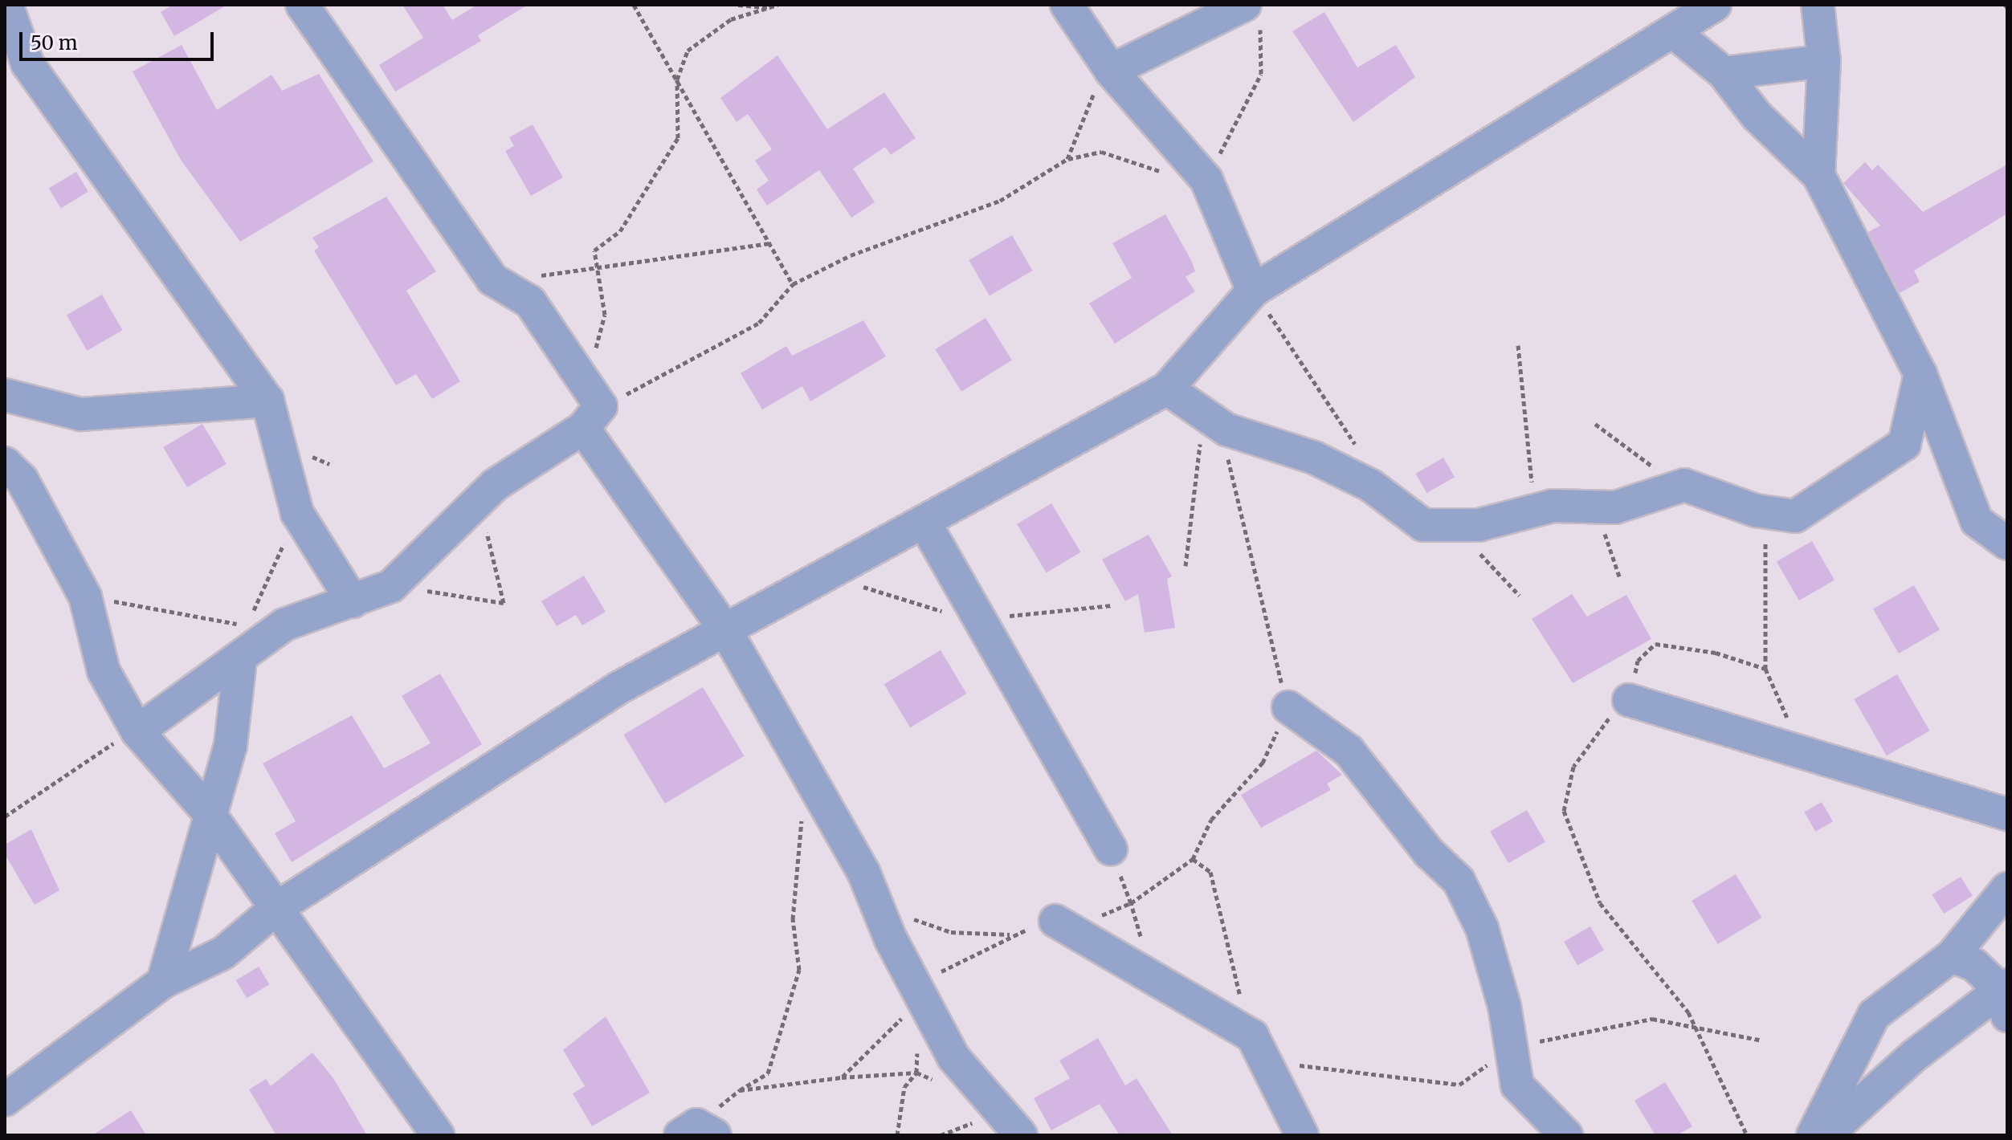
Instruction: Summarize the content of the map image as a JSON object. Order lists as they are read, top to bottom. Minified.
{"scale_bar":"50 m"}
